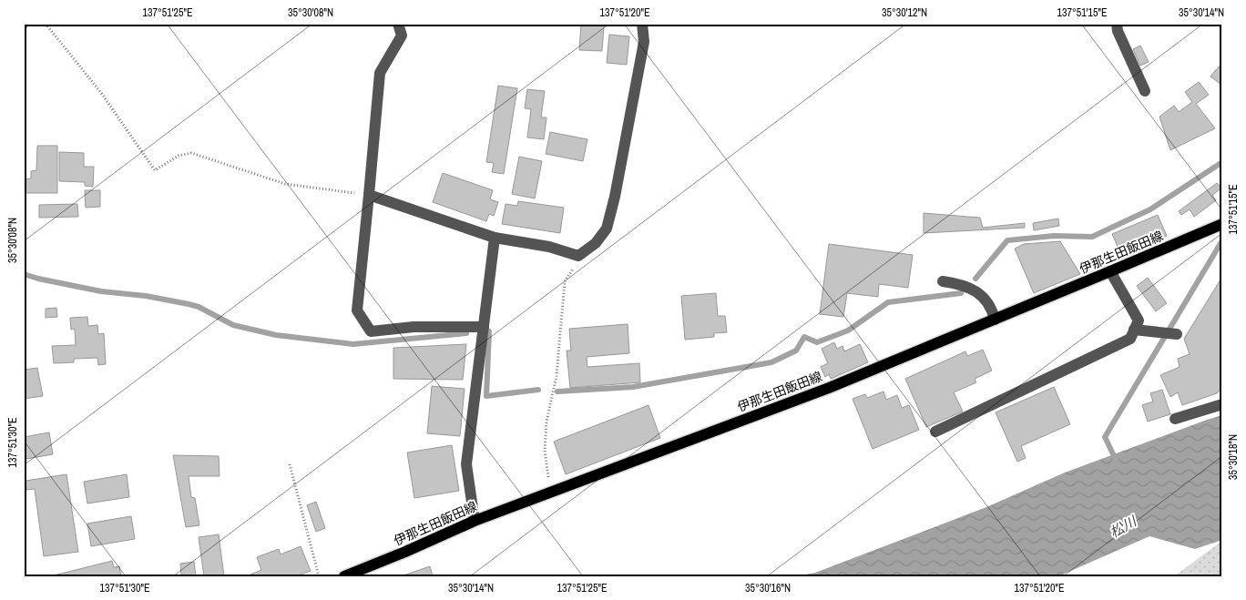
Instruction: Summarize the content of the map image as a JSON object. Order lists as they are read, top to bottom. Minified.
{"streets":{"main road":["伊那生田飯田線"]},"water":["松川"],"coordinates":["137°51'25\"E","35°30'08\"N","137°51'20\"E","35°30'12\"N","137°51'15\"E","35°30'14\"N","137°51'30\"E","35°30'18\"N","35°30'16\"N"]}
